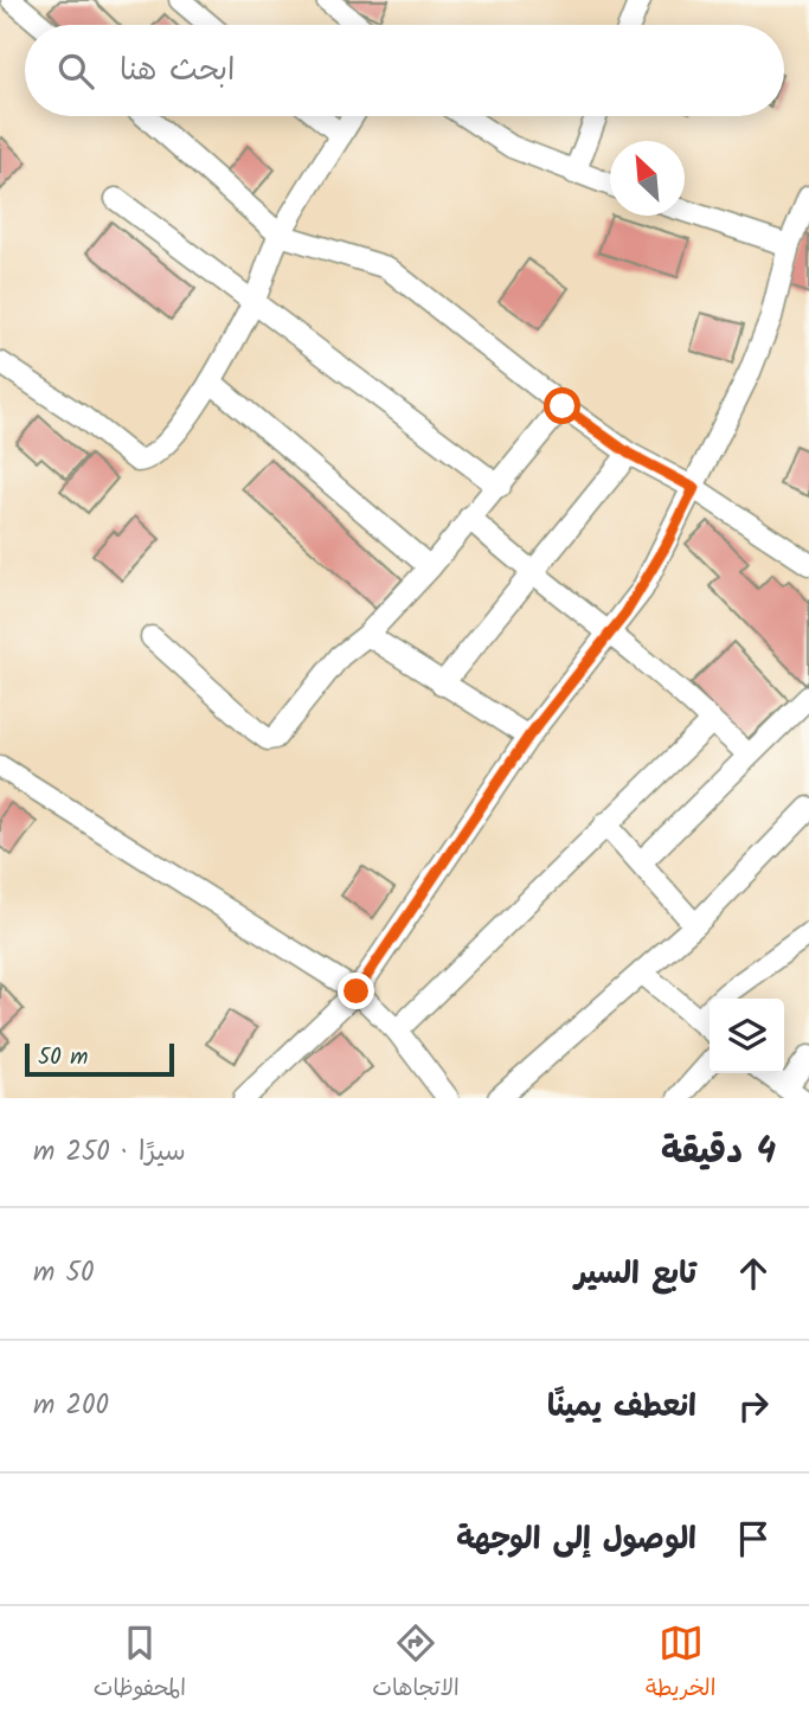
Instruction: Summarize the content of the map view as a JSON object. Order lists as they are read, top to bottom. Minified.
{"scale_bar":"50 m","north":"top left","page":{"search":"ابحث هنا","scale":"50 m","heading":["4 دقيقة","سيرًا · 250 m"],"list":[["تابع السير","50 m"],["انعطف يمينًا","200 m"],"الوصول إلى الوجهة"],"nav":["الخريطة","الاتجاهات","المحفوظات"]}}
